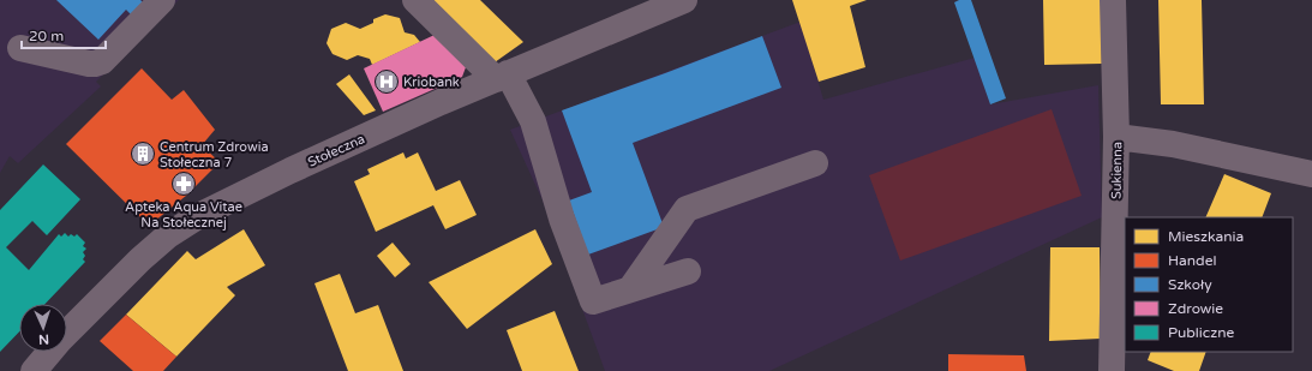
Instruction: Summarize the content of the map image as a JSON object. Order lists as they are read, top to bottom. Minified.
{"streets":{"street":["Stołeczna","Sukienna"]},"places":{"hospital":["Kriobank"],"building":["Centrum Zdrowia Stołeczna 7"],"pharmacy":["Apteka Aqua Vitae Na Stołecznej"]},"legend":["Mieszkania","Handel","Szkoły","Zdrowie","Publiczne"],"scale_bar":"20 m","north":"bottom"}
